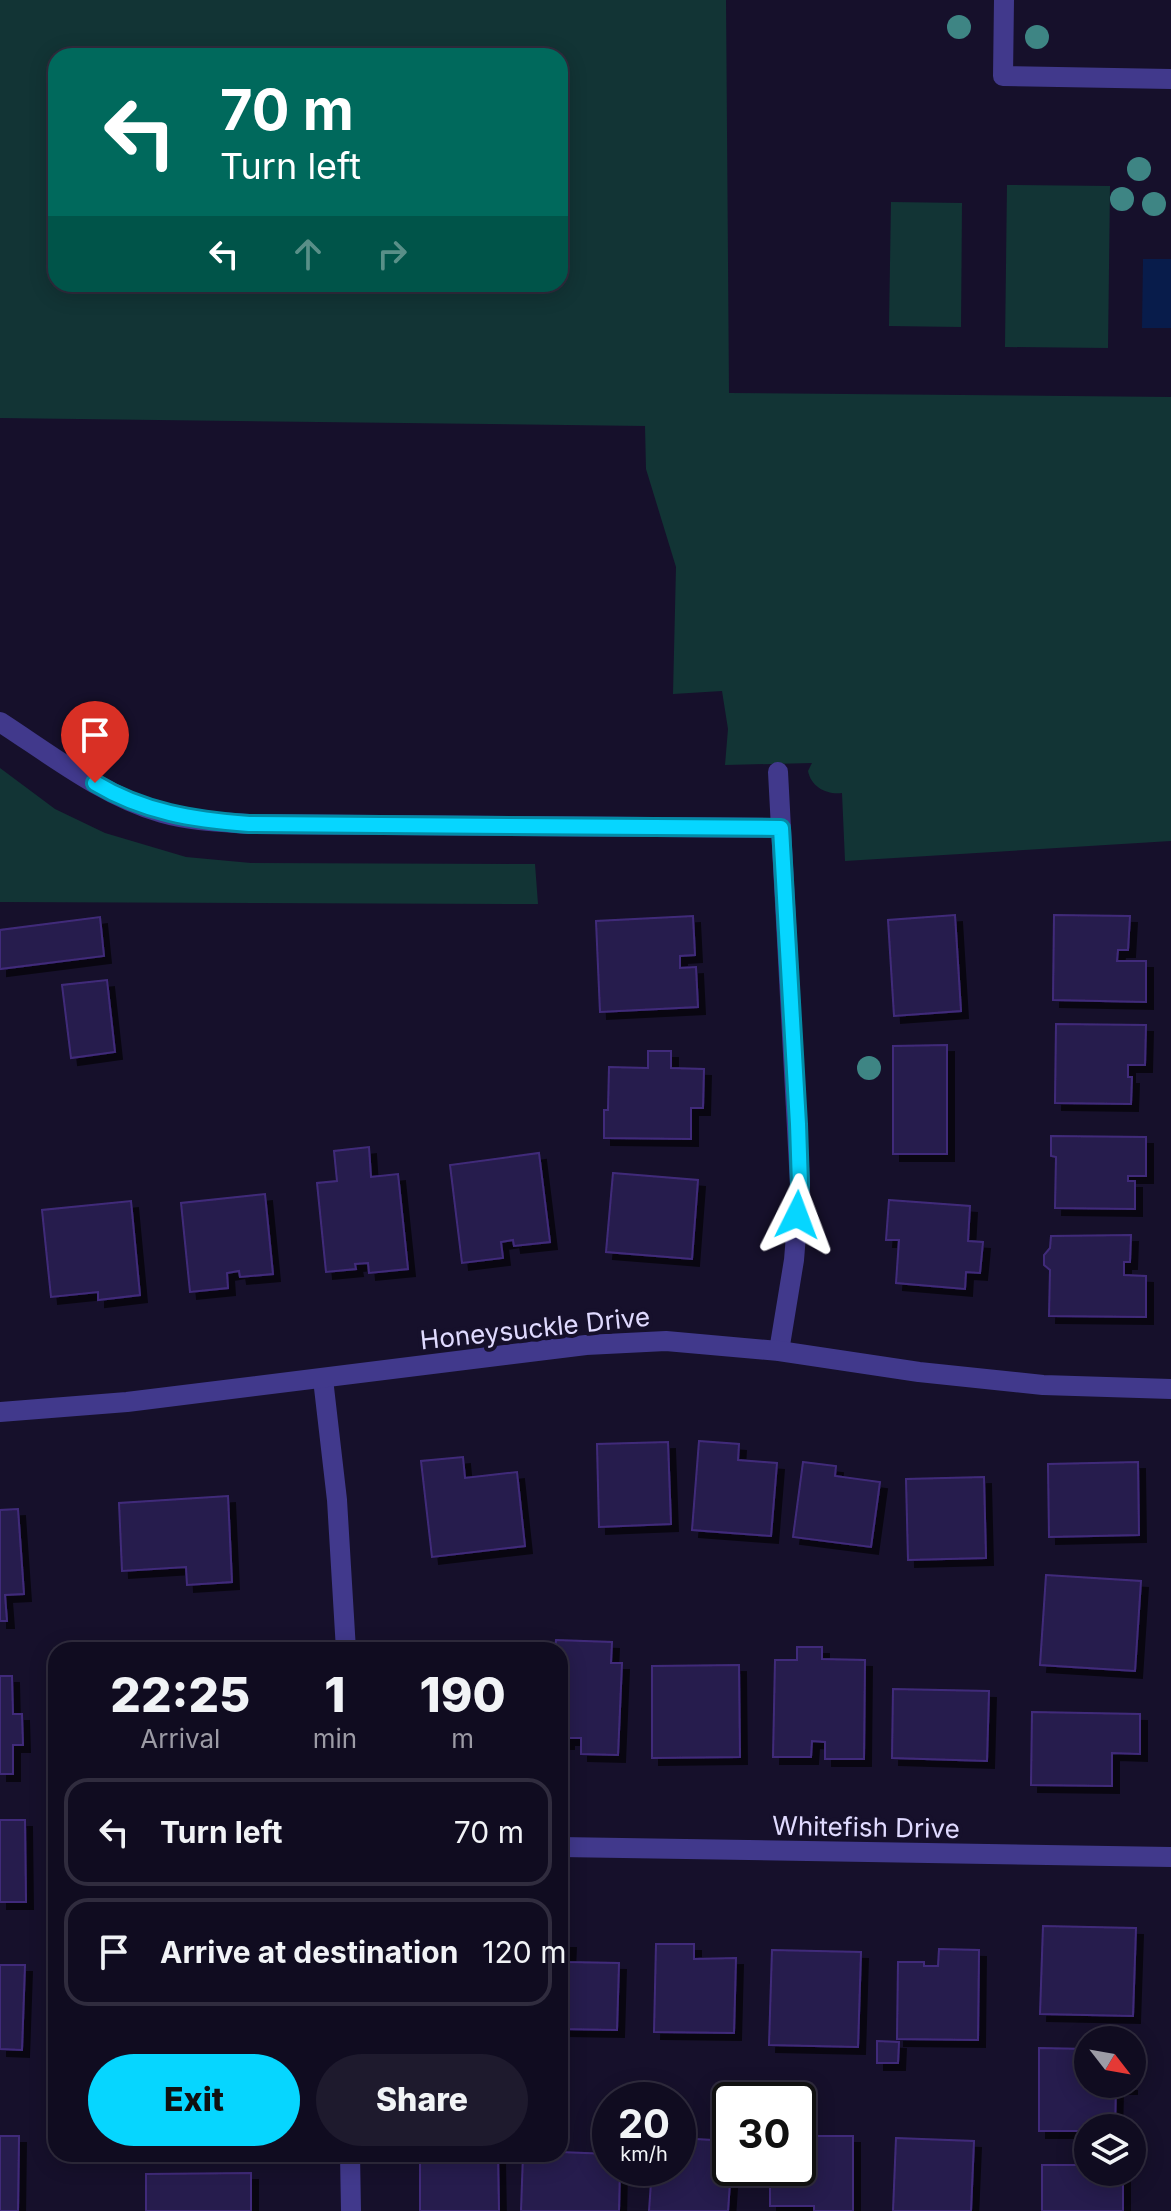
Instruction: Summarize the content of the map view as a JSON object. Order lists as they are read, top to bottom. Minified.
{"streets":{"street":["Honeysuckle Drive","Whitefish Drive"]},"north":"bottom right","page":{"turn":["70 m","Turn left"],"eta":["22:25","Arrival","1","min","190","m"],"list":[{"name":"Turn left","value":"70 m"},{"name":"Arrive at destination","value":"120 m"}],"buttons":["Exit","Share"],"speed":"20 km/h","limit":"30"}}
